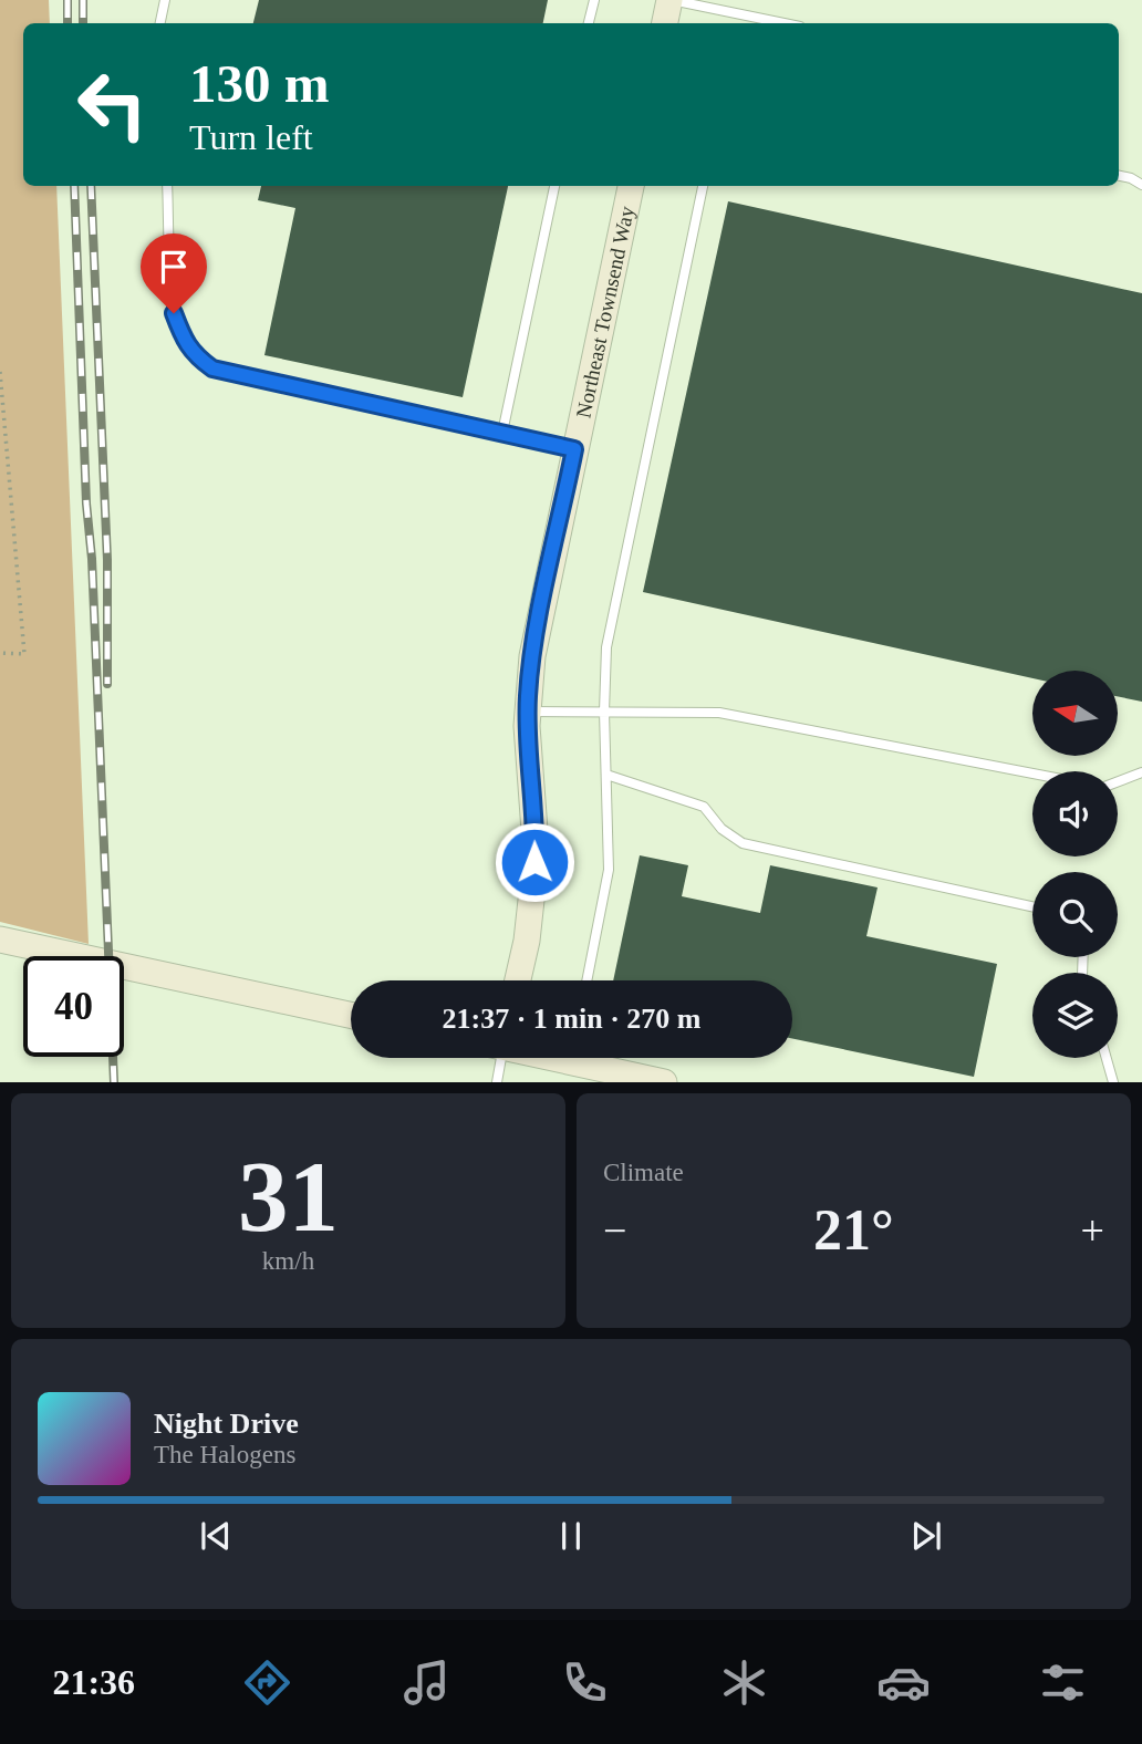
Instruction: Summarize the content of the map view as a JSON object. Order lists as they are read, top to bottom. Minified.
{"streets":{"street":["Northeast Townsend Way"]},"north":"left","page":{"turn":["130 m","Turn left"],"limit":"40","trip":"21:37 · 1 min · 270 m","tile":[["31","km/h"],"Climate"],"heat":["−","21°","+"],"song":["Night Drive","The Halogens"],"tabs":"21:36"}}
